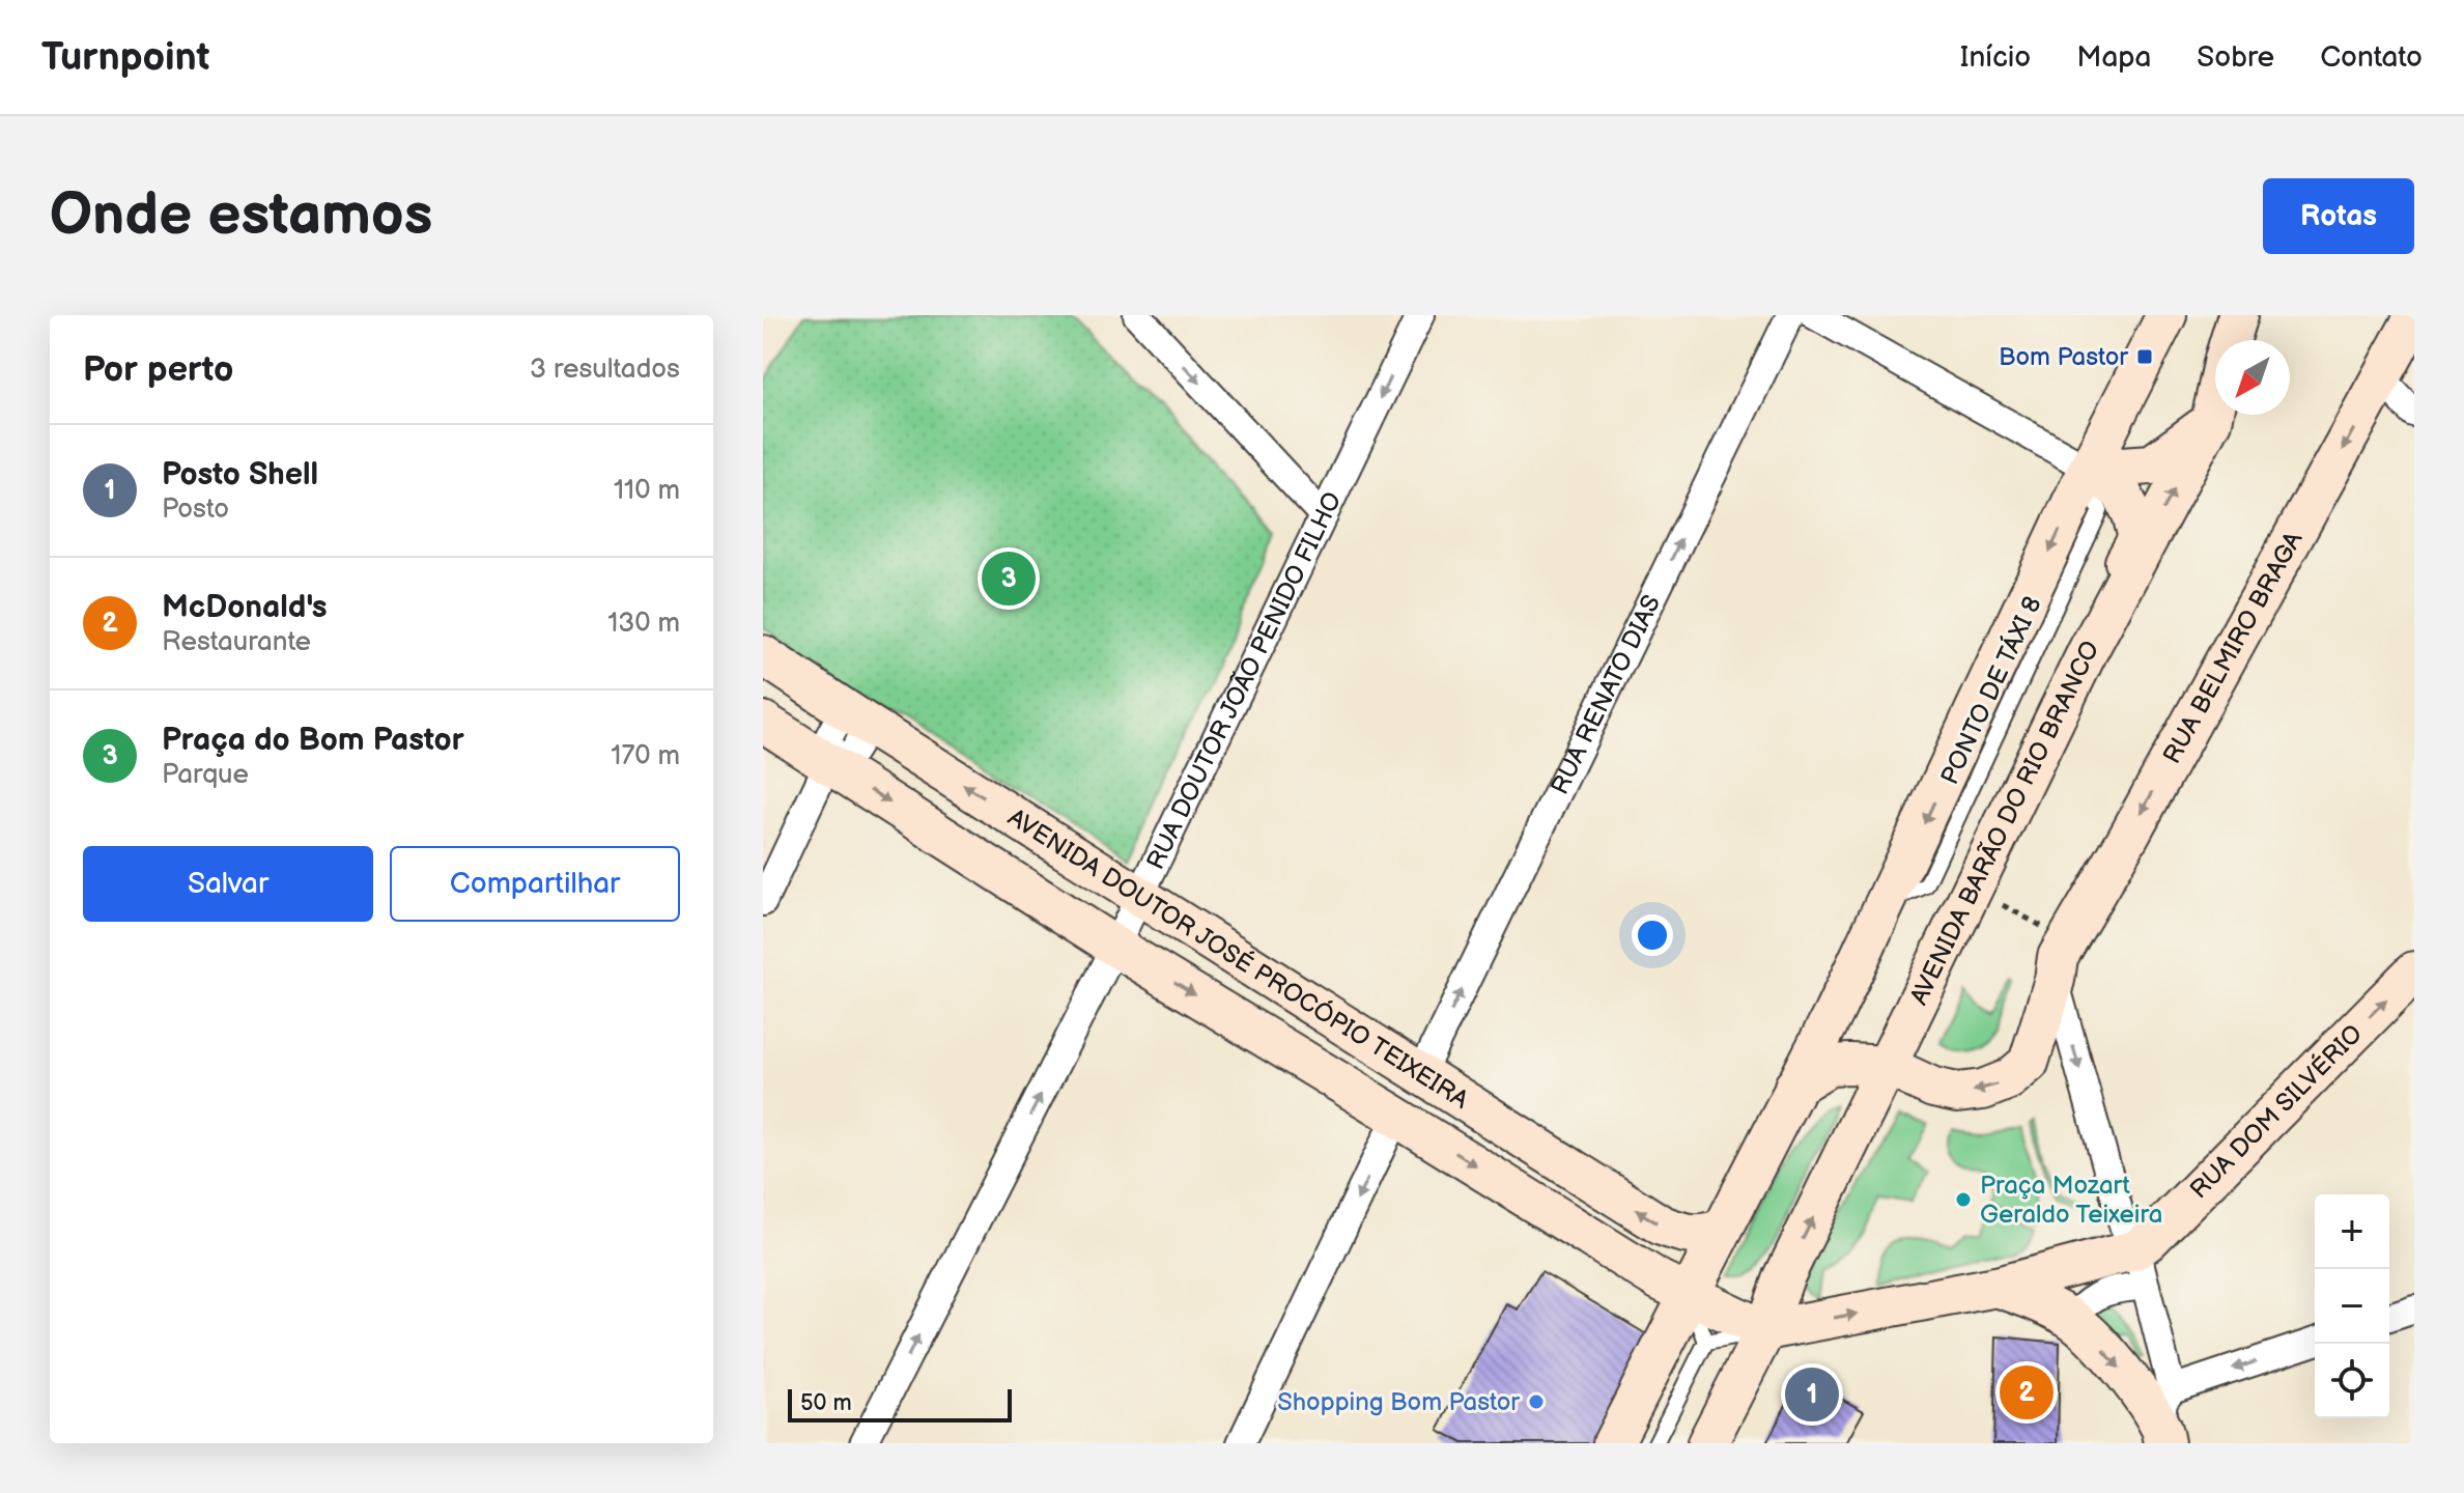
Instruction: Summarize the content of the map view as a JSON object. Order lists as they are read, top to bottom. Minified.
{"streets":{"main road":["RUA BELMIRO BRAGA","AVENIDA BARÃO DO RIO BRANCO","AVENIDA DOUTOR JOSÉ PROCÓPIO TEIXEIRA","RUA DOM SILVÉRIO"],"street":["RUA DOUTOR JOÃO PENIDO FILHO","RUA RENATO DIAS"]},"crossings":[["RUA BELMIRO BRAGA","AVENIDA BARÃO DO RIO BRANCO"],["RUA DOUTOR JOÃO PENIDO FILHO","AVENIDA DOUTOR JOSÉ PROCÓPIO TEIXEIRA"],["RUA RENATO DIAS","AVENIDA DOUTOR JOSÉ PROCÓPIO TEIXEIRA"]],"one_way":["RUA RENATO DIAS","RUA DOM SILVÉRIO"],"places":{"transit":["Bom Pastor"],"other":["Praça Mozart Geraldo Teixeira","Shopping Bom Pastor"]},"scale_bar":"50 m","north":"bottom left","page":{"header":"Turnpoint","nav":["Início","Mapa","Sobre","Contato"],"buttons":["Rotas",["Salvar","Compartilhar"]],"title":"Onde estamos","heading":["Por perto","3 resultados"],"list":[{"mark":"1","name":"Posto Shell","note":"Posto","value":"110 m"},{"mark":"2","name":"McDonald's","note":"Restaurante","value":"130 m"},{"mark":"3","name":"Praça do Bom Pastor","note":"Parque","value":"170 m"}],"pins":["3","2","1"],"map_buttons":["+","−"],"scale":"50 m"}}
